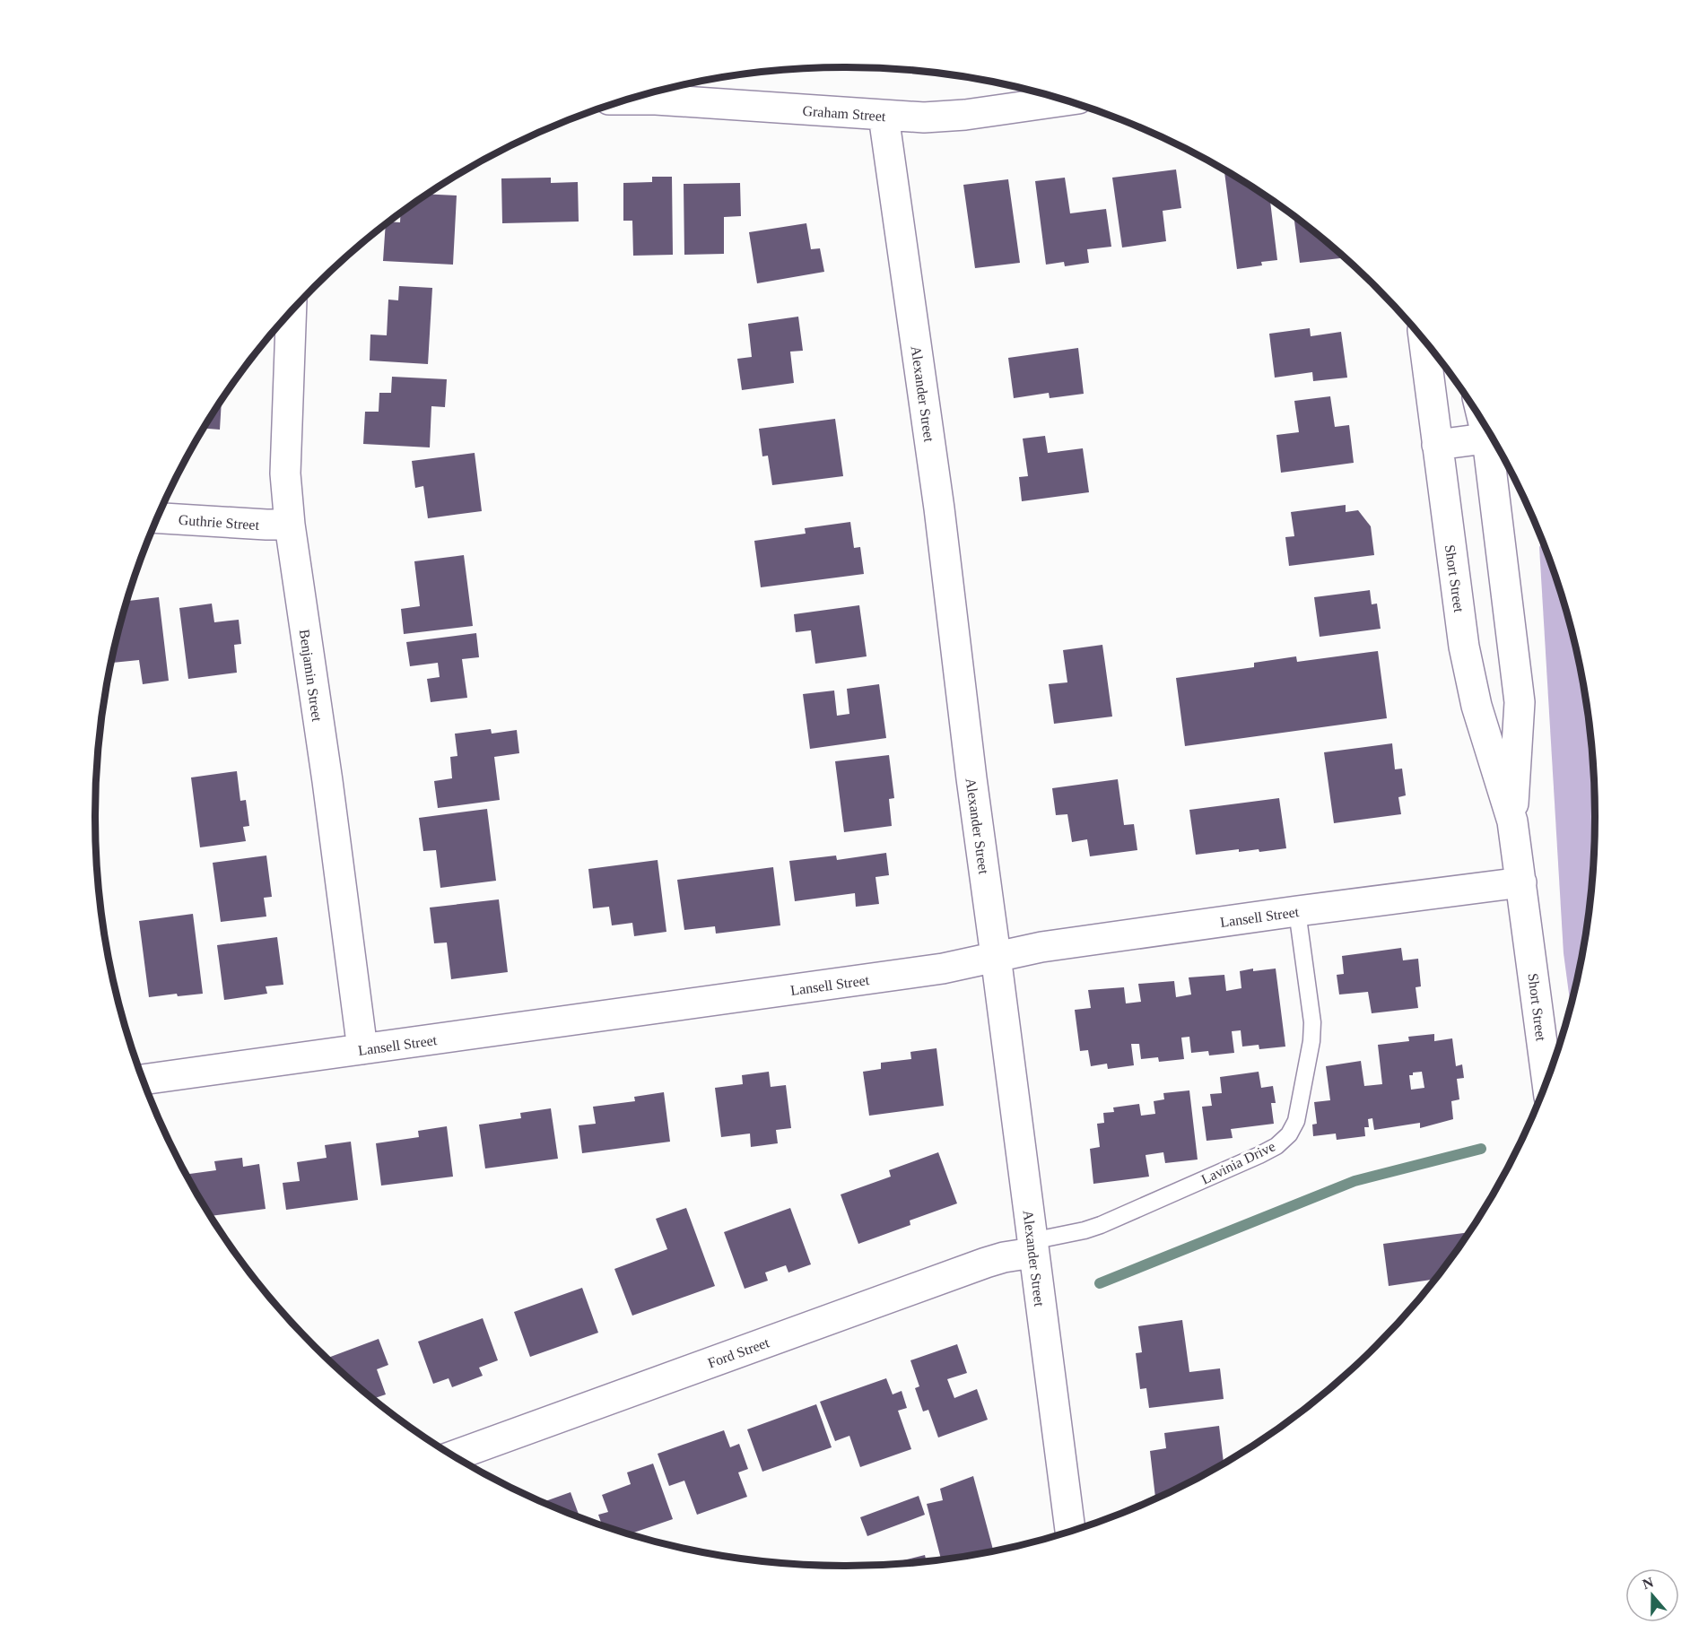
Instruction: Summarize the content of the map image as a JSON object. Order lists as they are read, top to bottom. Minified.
{"streets":{"street":["Graham Street","Alexander Street","Guthrie Street","Short Street","Benjamin Street","Lansell Street","Ford Street"],"lane":["Lavinia Drive"]},"crossings":[["Graham Street","Alexander Street"],["Alexander Street","Lansell Street"],["Alexander Street","Lavinia Drive"],["Alexander Street","Ford Street"],["Guthrie Street","Benjamin Street"],["Short Street","Lansell Street"],["Benjamin Street","Lansell Street"],["Lansell Street","Lavinia Drive"],["Lavinia Drive","Ford Street"]],"north":"top"}
